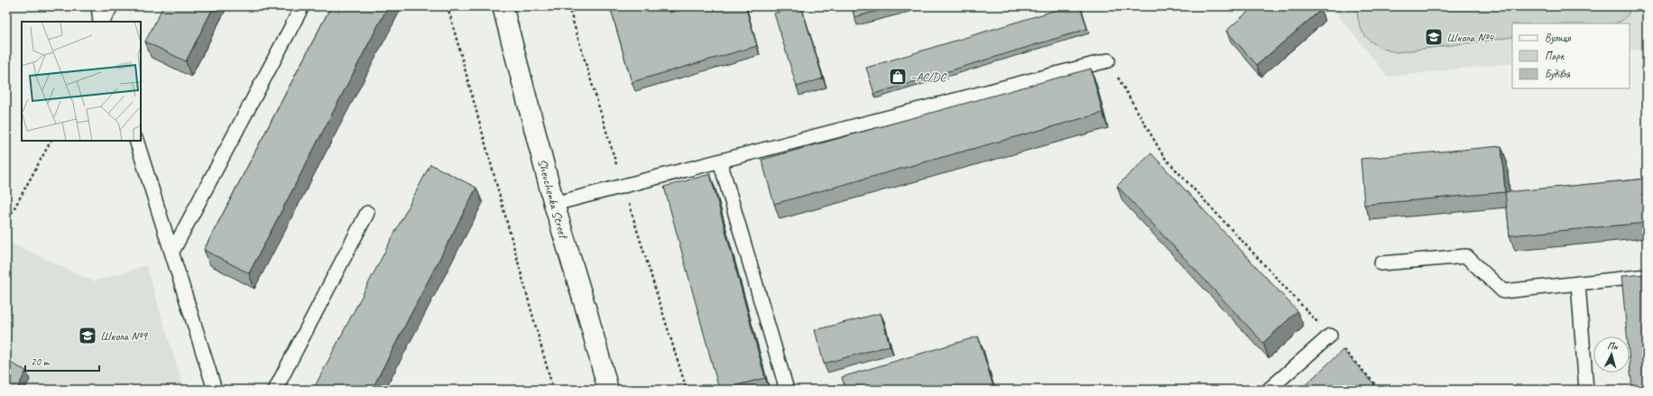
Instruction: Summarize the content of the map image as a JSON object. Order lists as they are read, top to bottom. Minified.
{"streets":{"street":["Shevchenka Street"]},"places":{"school or university":["Школа №4","Школа №9"],"shop":["~AC/DC-"]},"legend":["Вулиця","Парк","Будівля"],"scale_bar":"20 m","north":"top"}
